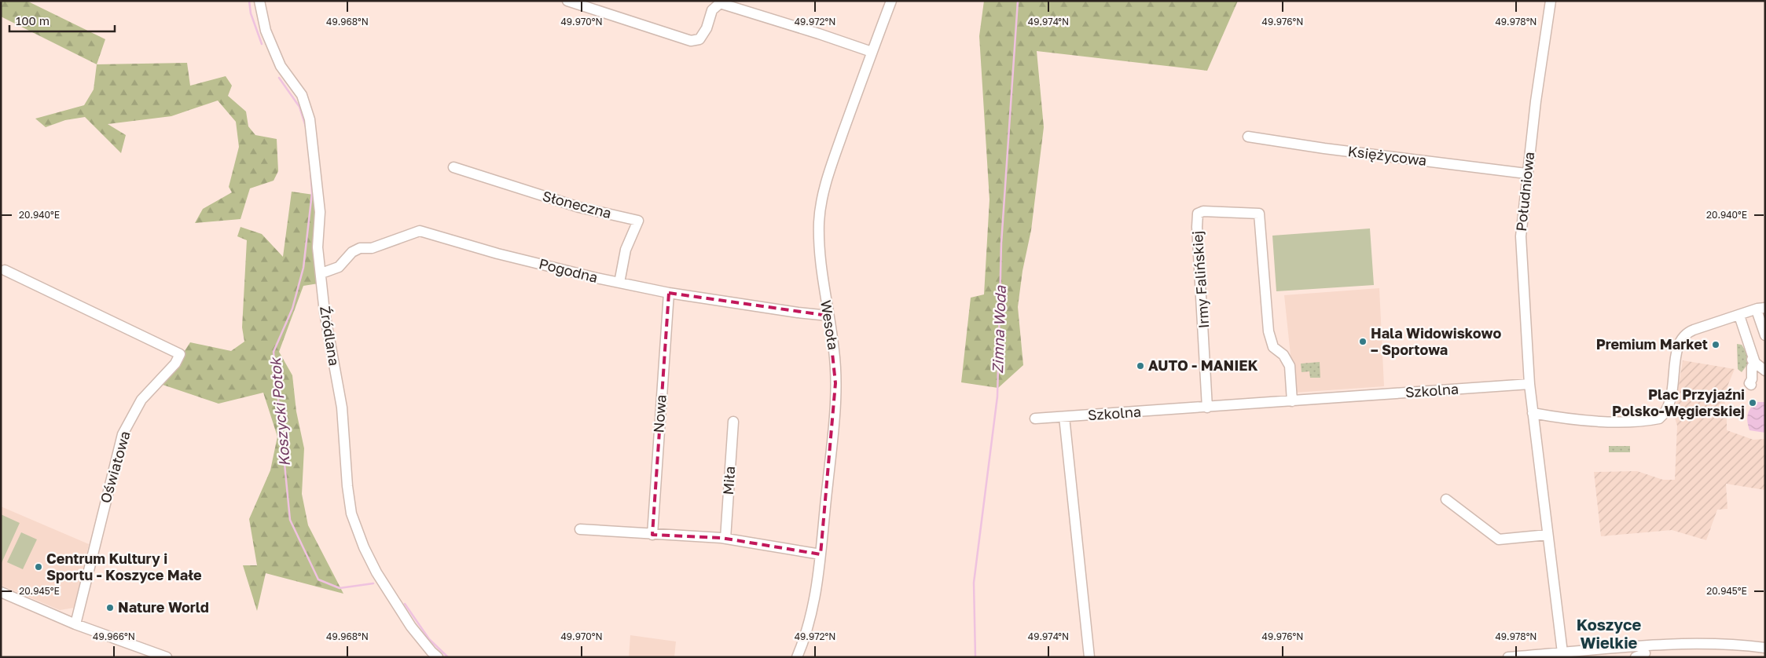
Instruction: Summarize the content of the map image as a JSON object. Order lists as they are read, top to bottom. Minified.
{"streets":{"street":["Księżycowa","Południowa","Słoneczna","Pogodna","Irmy Falińskiej","Wesoła","Źródlana","Szkolna","Nowa","Oświatowa","Miła"]},"crossings":[["Księżycowa","Południowa"],["Południowa","Szkolna"],["Słoneczna","Pogodna"],["Pogodna","Wesoła"],["Pogodna","Źródlana"],["Pogodna","Nowa"],["Irmy Falińskiej","Szkolna"]],"districts":["Koszyce Wielkie"],"water":["Zimna Woda","Koszycki Potok"],"places":["Hala Widowiskowo – Sportowa","Premium Market","AUTO - MANIEK","Plac Przyjaźni Polsko-Węgierskiej","Centrum Kultury i Sportu - Koszyce Małe","Nature World"],"scale_bar":"100 m","coordinates":["49.968°N","49.970°N","49.972°N","49.974°N","49.976°N","49.978°N","20.940°E","20.945°E","49.966°N"]}
